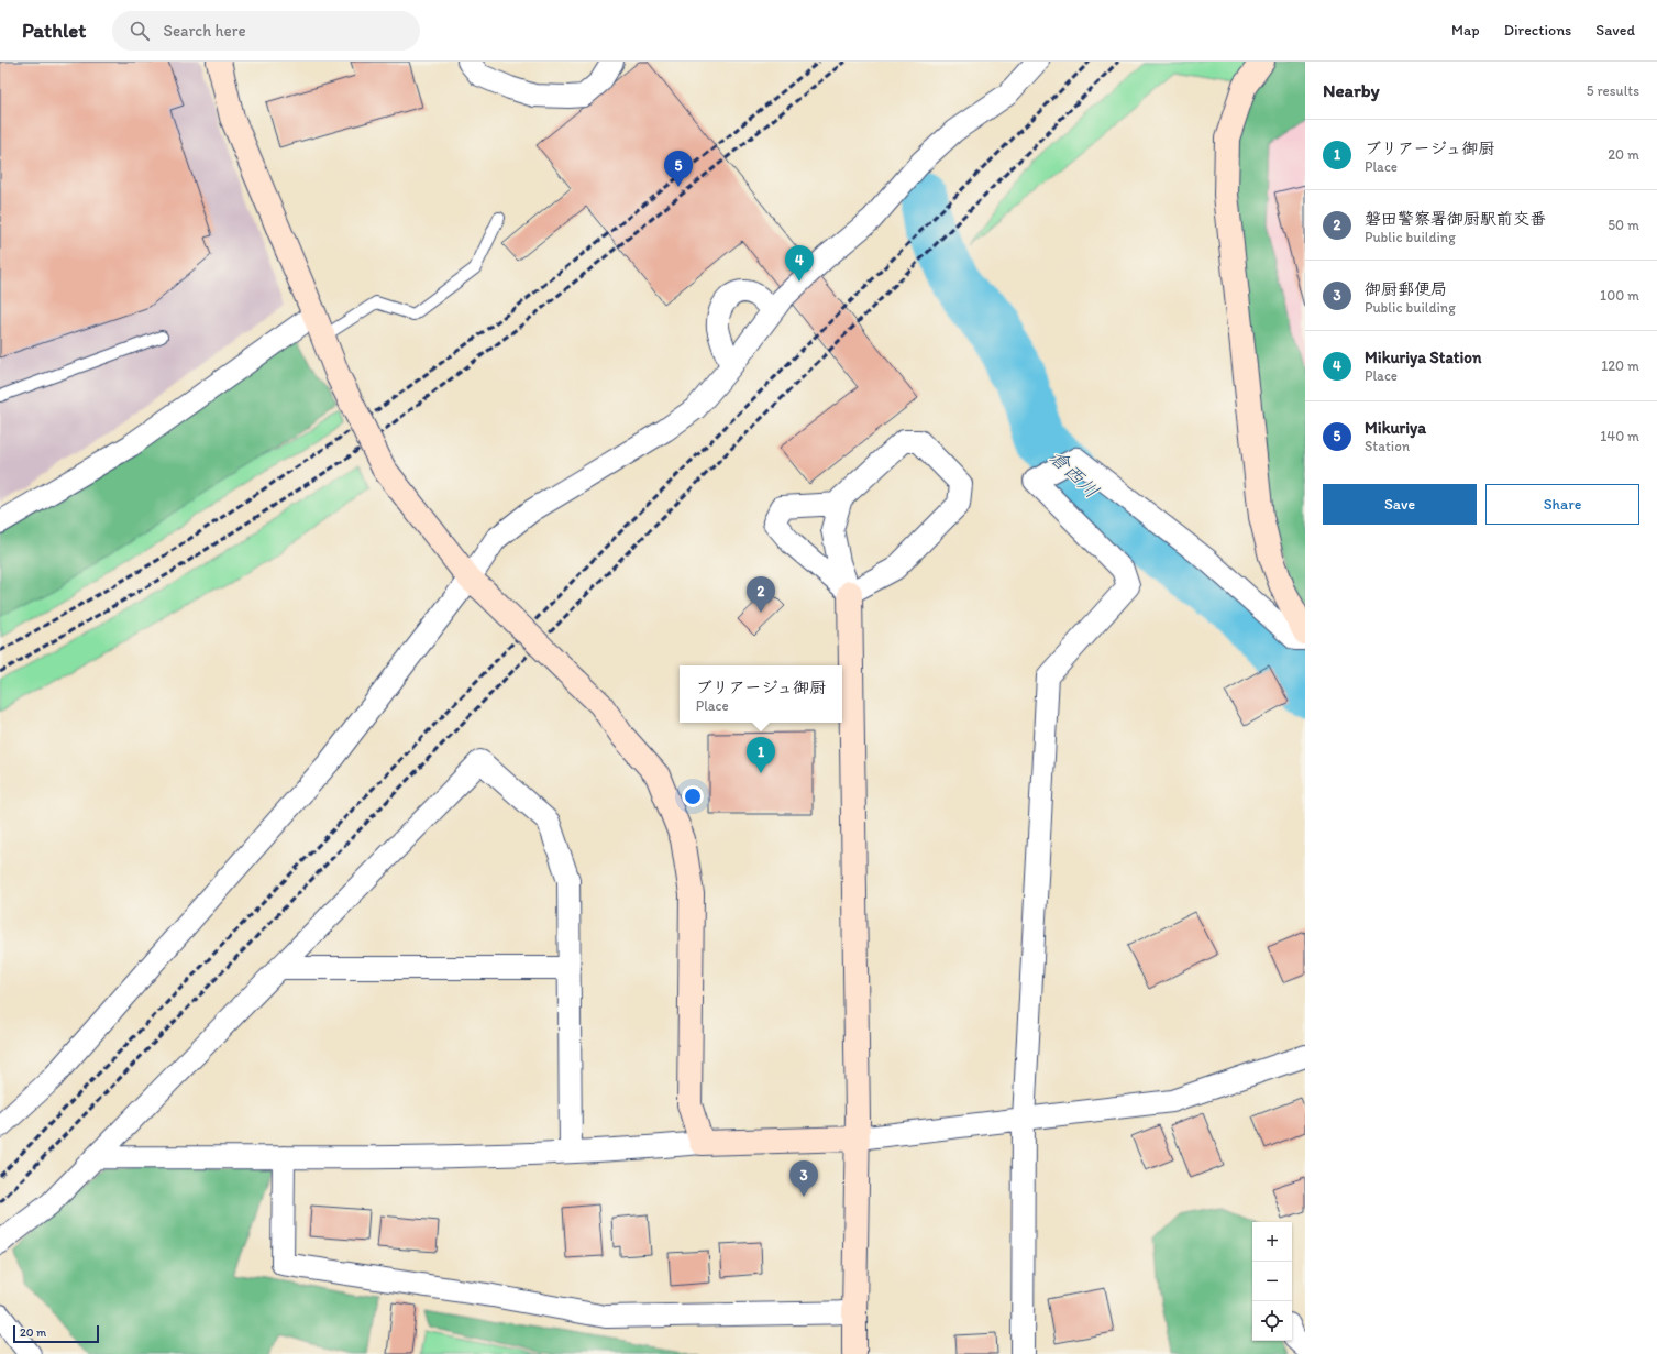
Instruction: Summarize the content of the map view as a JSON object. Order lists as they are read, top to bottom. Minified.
{"water":["倉西川"],"scale_bar":"20 m","page":{"header":"Pathlet","search":"Search here","nav":["Map","Directions","Saved"],"heading":["Nearby","5 results"],"list":[{"mark":"1","name":"ブリアージュ御厨","note":"Place","value":"20 m"},{"mark":"2","name":"磐田警察署御厨駅前交番","note":"Public building","value":"50 m"},{"mark":"3","name":"御厨郵便局","note":"Public building","value":"100 m"},{"mark":"4","name":"Mikuriya Station","note":"Place","value":"120 m"},{"mark":"5","name":"Mikuriya","note":"Station","value":"140 m"}],"pins":["5","4","2","1","3"],"buttons":["Save","Share"],"popup":["ブリアージュ御厨","Place"],"map_buttons":["+","−"],"scale":"20 m"}}
